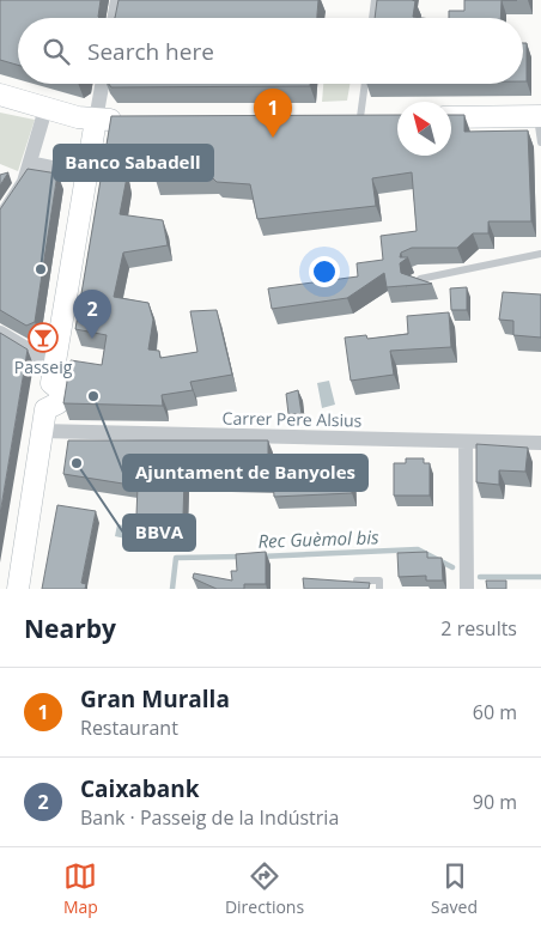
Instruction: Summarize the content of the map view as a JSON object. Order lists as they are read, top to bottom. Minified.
{"streets":{"street":["Carrer Pere Alsius"]},"water":["Rec Guèmol bis"],"places":{"other":["Banco Sabadell","Ajuntament de Banyoles","BBVA"],"bar":["Passeig"]},"north":"top left","page":{"search":"Search here","pins":["1","2"],"heading":["Nearby","2 results"],"list":[{"mark":"1","name":"Gran Muralla","note":"Restaurant","value":"60 m"},{"mark":"2","name":"Caixabank","note":"Bank · Passeig de la Indústria","value":"90 m"}],"nav":["Map","Directions","Saved"]}}
